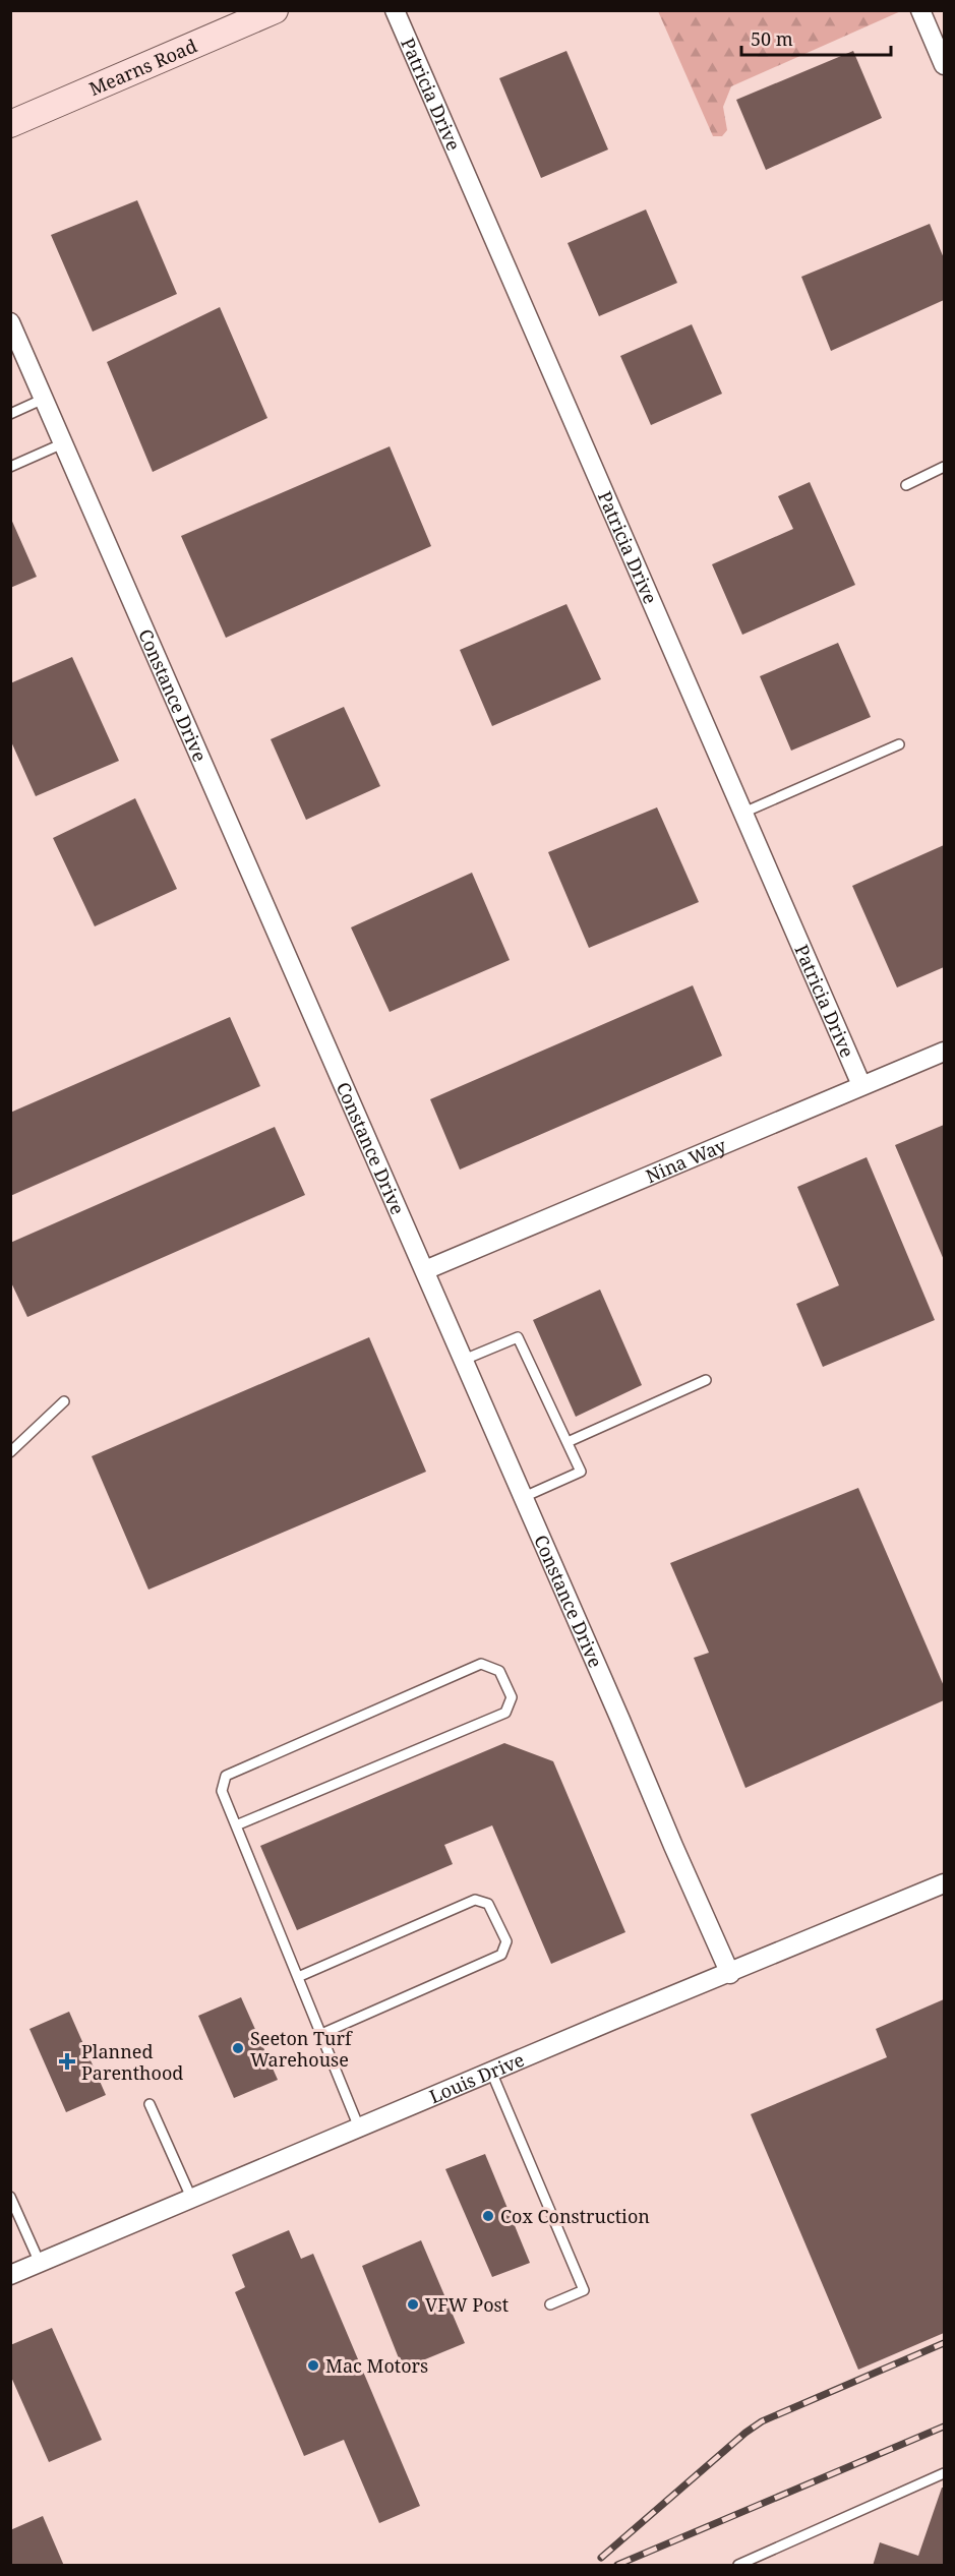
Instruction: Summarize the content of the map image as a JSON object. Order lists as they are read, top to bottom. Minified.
{"streets":{"street":["Mearns Road","Patricia Drive","Constance Drive","Nina Way","Louis Drive"]},"crossings":[["Patricia Drive","Nina Way"],["Constance Drive","Nina Way"],["Constance Drive","Louis Drive"]],"places":{"other":["Seeton Turf Warehouse","Cox Construction","VFW Post","Mac Motors"],"health":["Planned Parenthood"]},"scale_bar":"50 m"}
